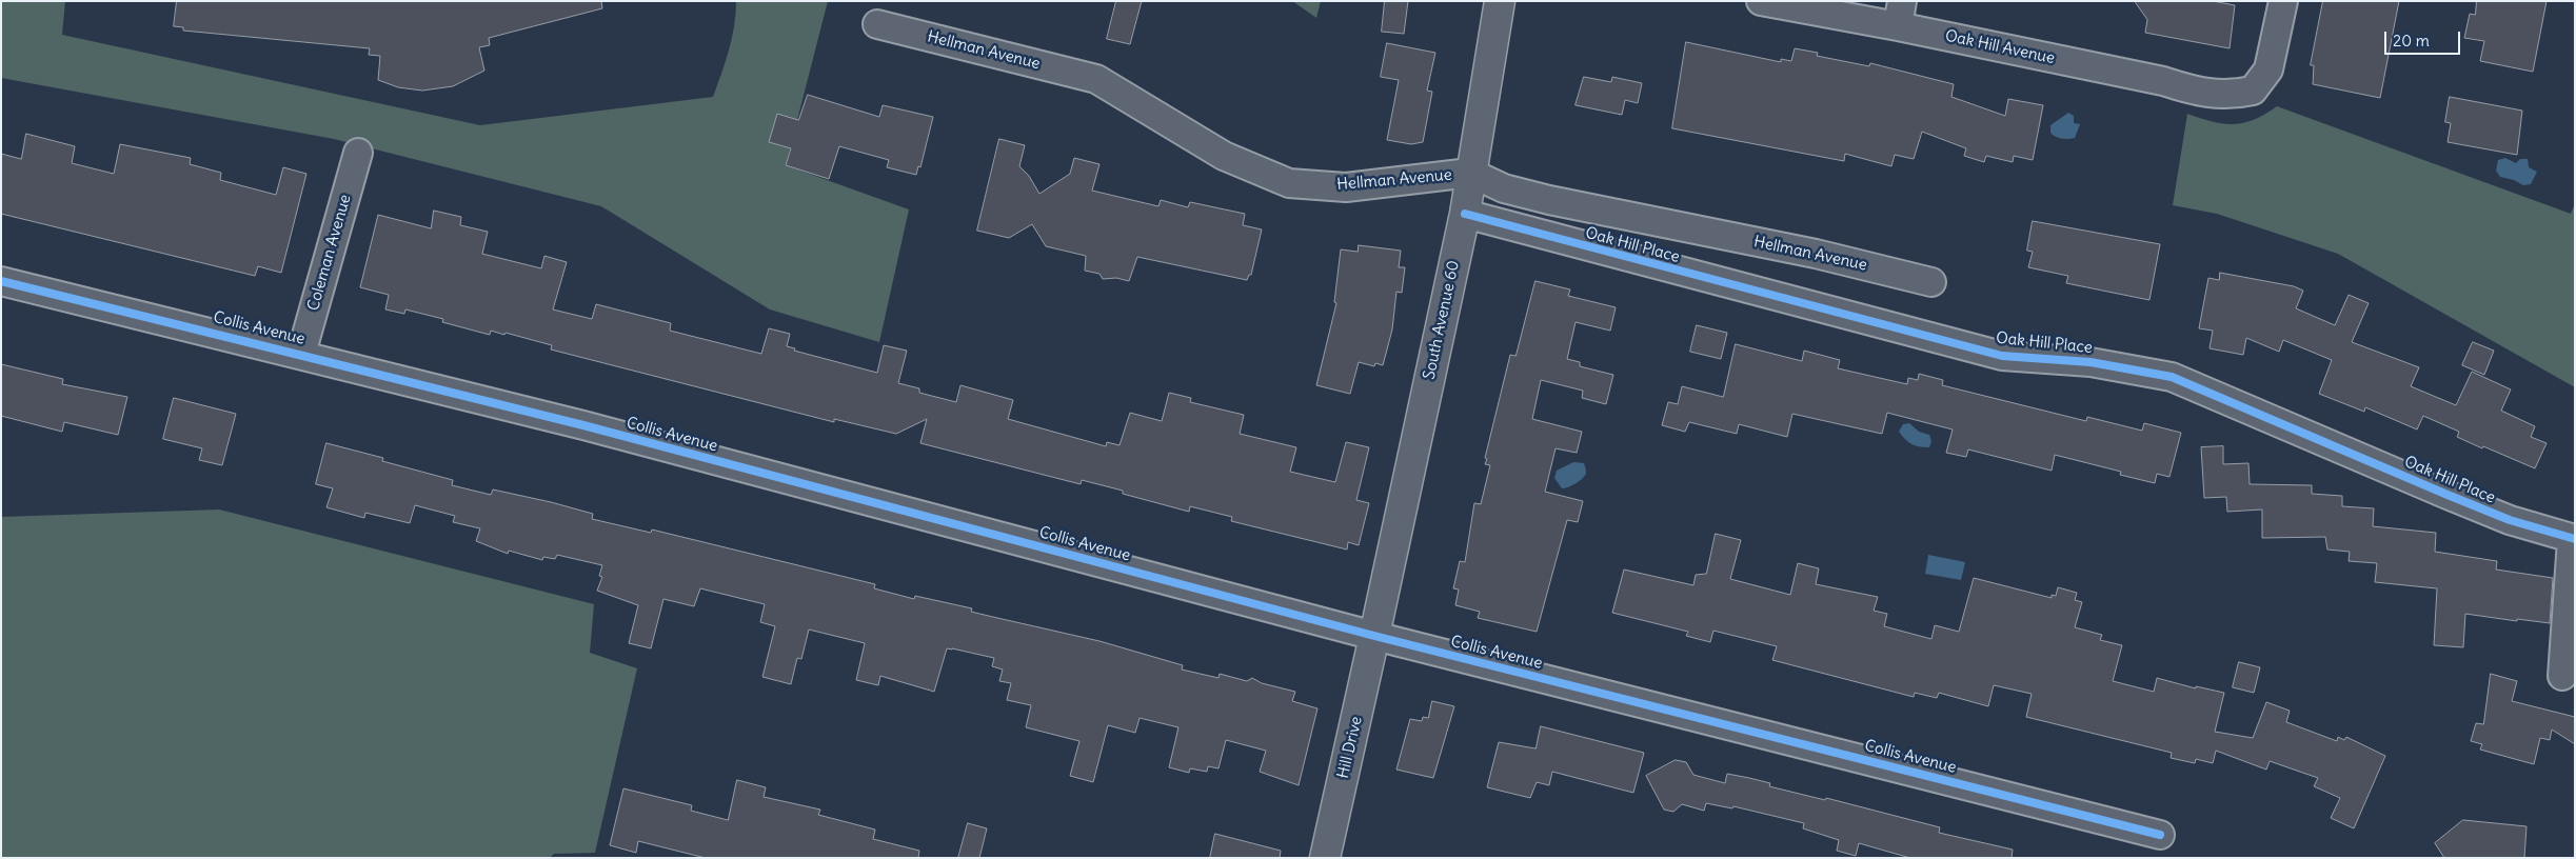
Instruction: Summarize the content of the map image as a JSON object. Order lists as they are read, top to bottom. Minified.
{"streets":{"street":["Oak Hill Avenue","Hellman Avenue","Oak Hill Place","Coleman Avenue","South Avenue 60","Collis Avenue","Hill Drive"]},"crossings":[["Hellman Avenue","South Avenue 60"],["Oak Hill Place","South Avenue 60"],["Coleman Avenue","Collis Avenue"],["South Avenue 60","Collis Avenue"],["South Avenue 60","Hill Drive"],["Collis Avenue","Hill Drive"]],"scale_bar":"20 m"}
